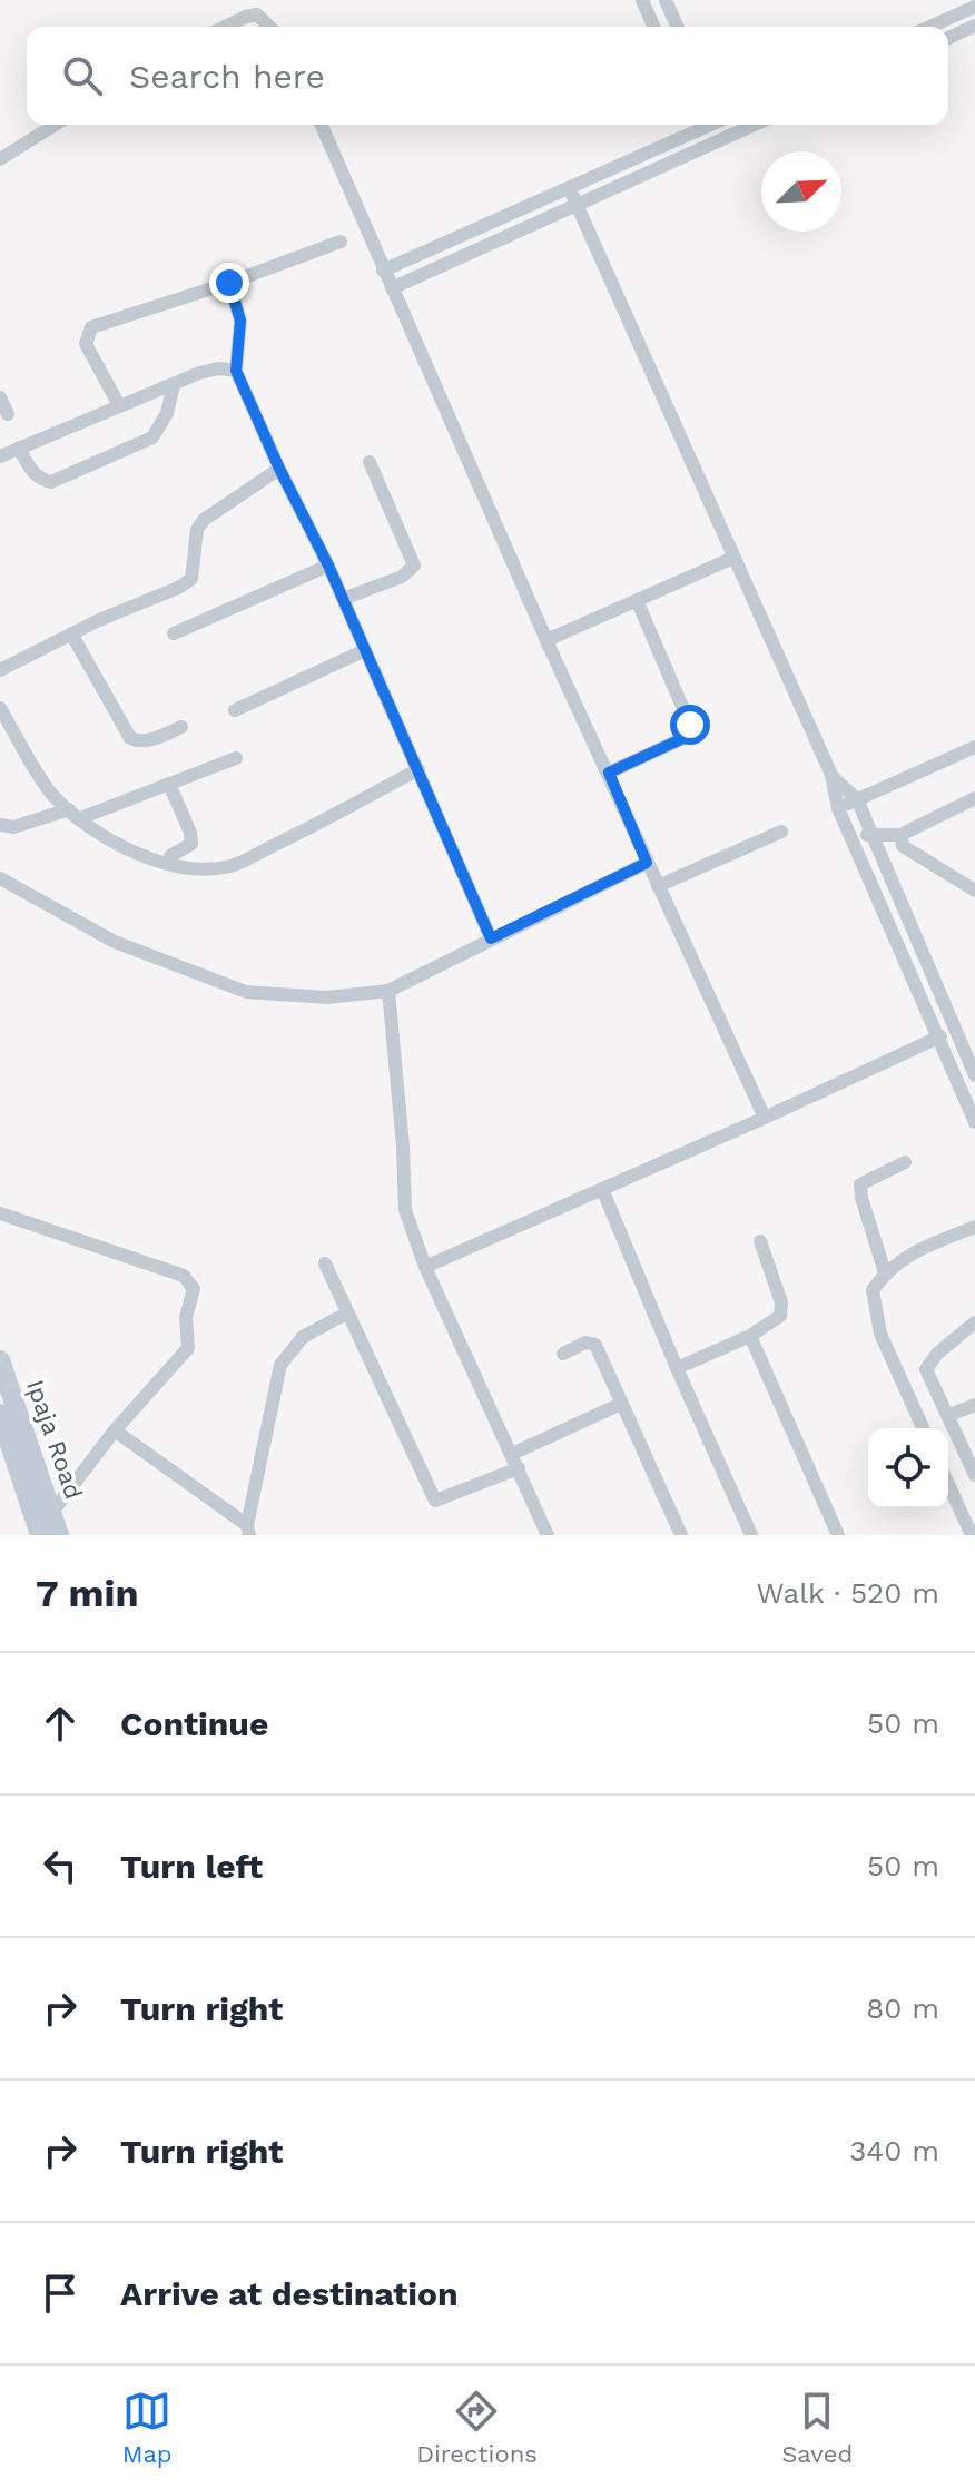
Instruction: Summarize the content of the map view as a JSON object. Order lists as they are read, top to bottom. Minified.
{"streets":{"main road":["Ipaja Road"]},"north":"top right","page":{"search":"Search here","heading":["7 min","Walk · 520 m"],"list":[["Continue","50 m"],["Turn left","50 m"],["Turn right","80 m"],["Turn right","340 m"],"Arrive at destination"],"nav":["Map","Directions","Saved"]}}
